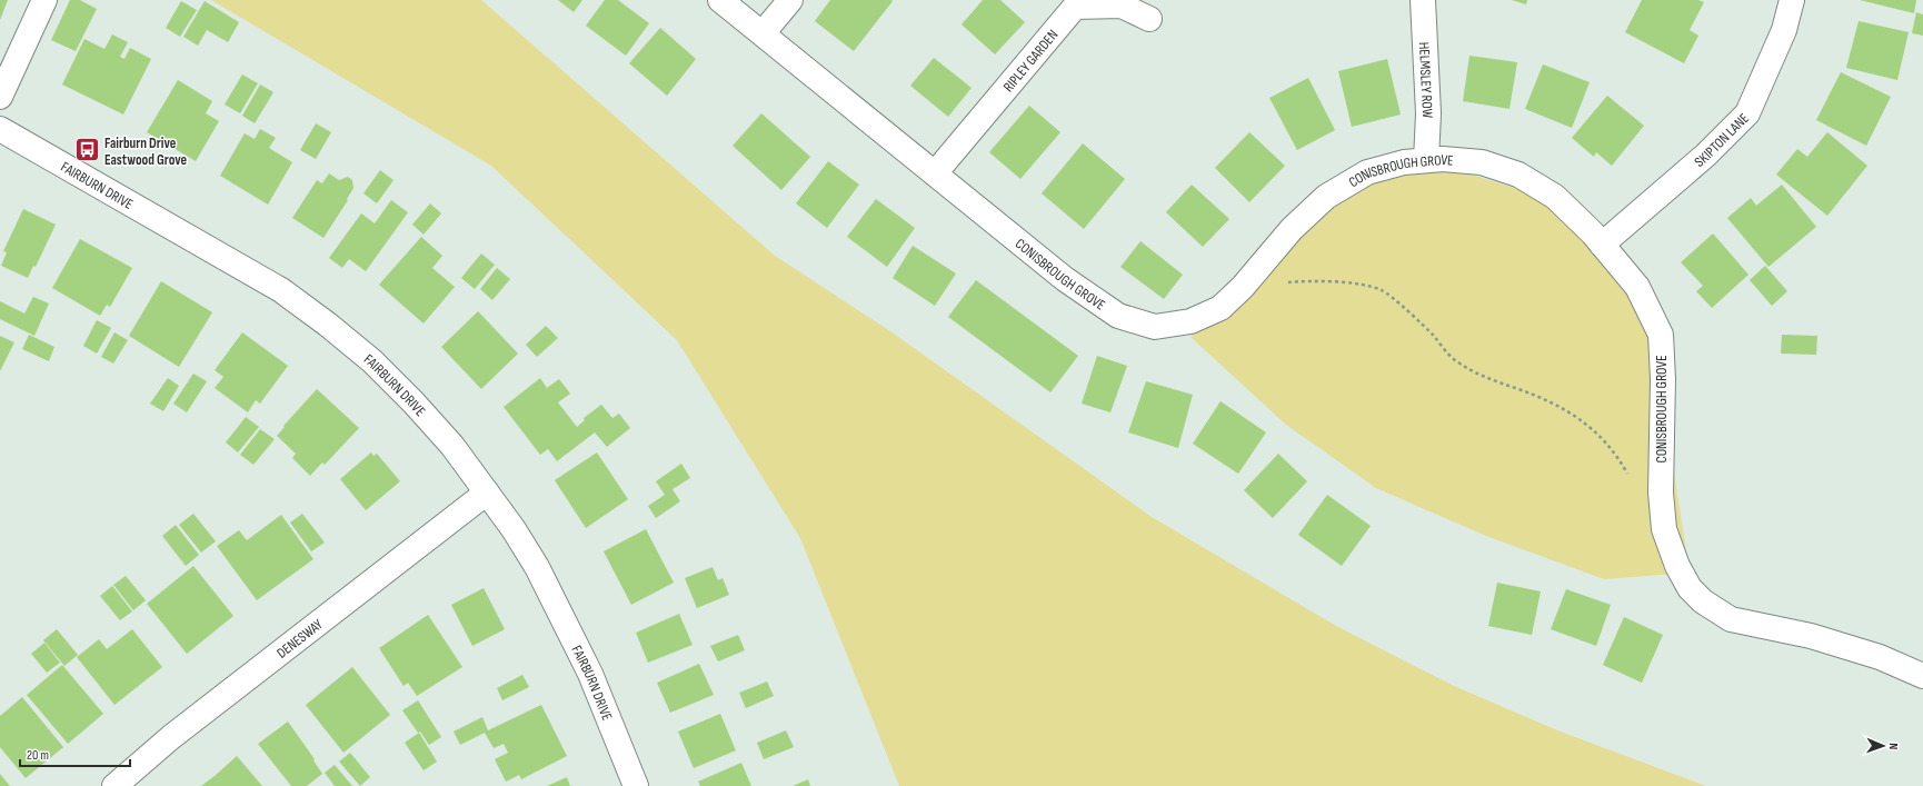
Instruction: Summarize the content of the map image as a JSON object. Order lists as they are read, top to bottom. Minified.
{"streets":{"street":["RIPLEY GARDEN","HELMSLEY ROW","SKIPTON LANE","CONISBROUGH GROVE","FAIRBURN DRIVE","DENESWAY"]},"crossings":[["RIPLEY GARDEN","CONISBROUGH GROVE"],["HELMSLEY ROW","CONISBROUGH GROVE"],["SKIPTON LANE","CONISBROUGH GROVE"],["FAIRBURN DRIVE","DENESWAY"]],"places":{"bus stop":["Fairburn Drive Eastwood Grove"]},"scale_bar":"20 m","north":"right"}
